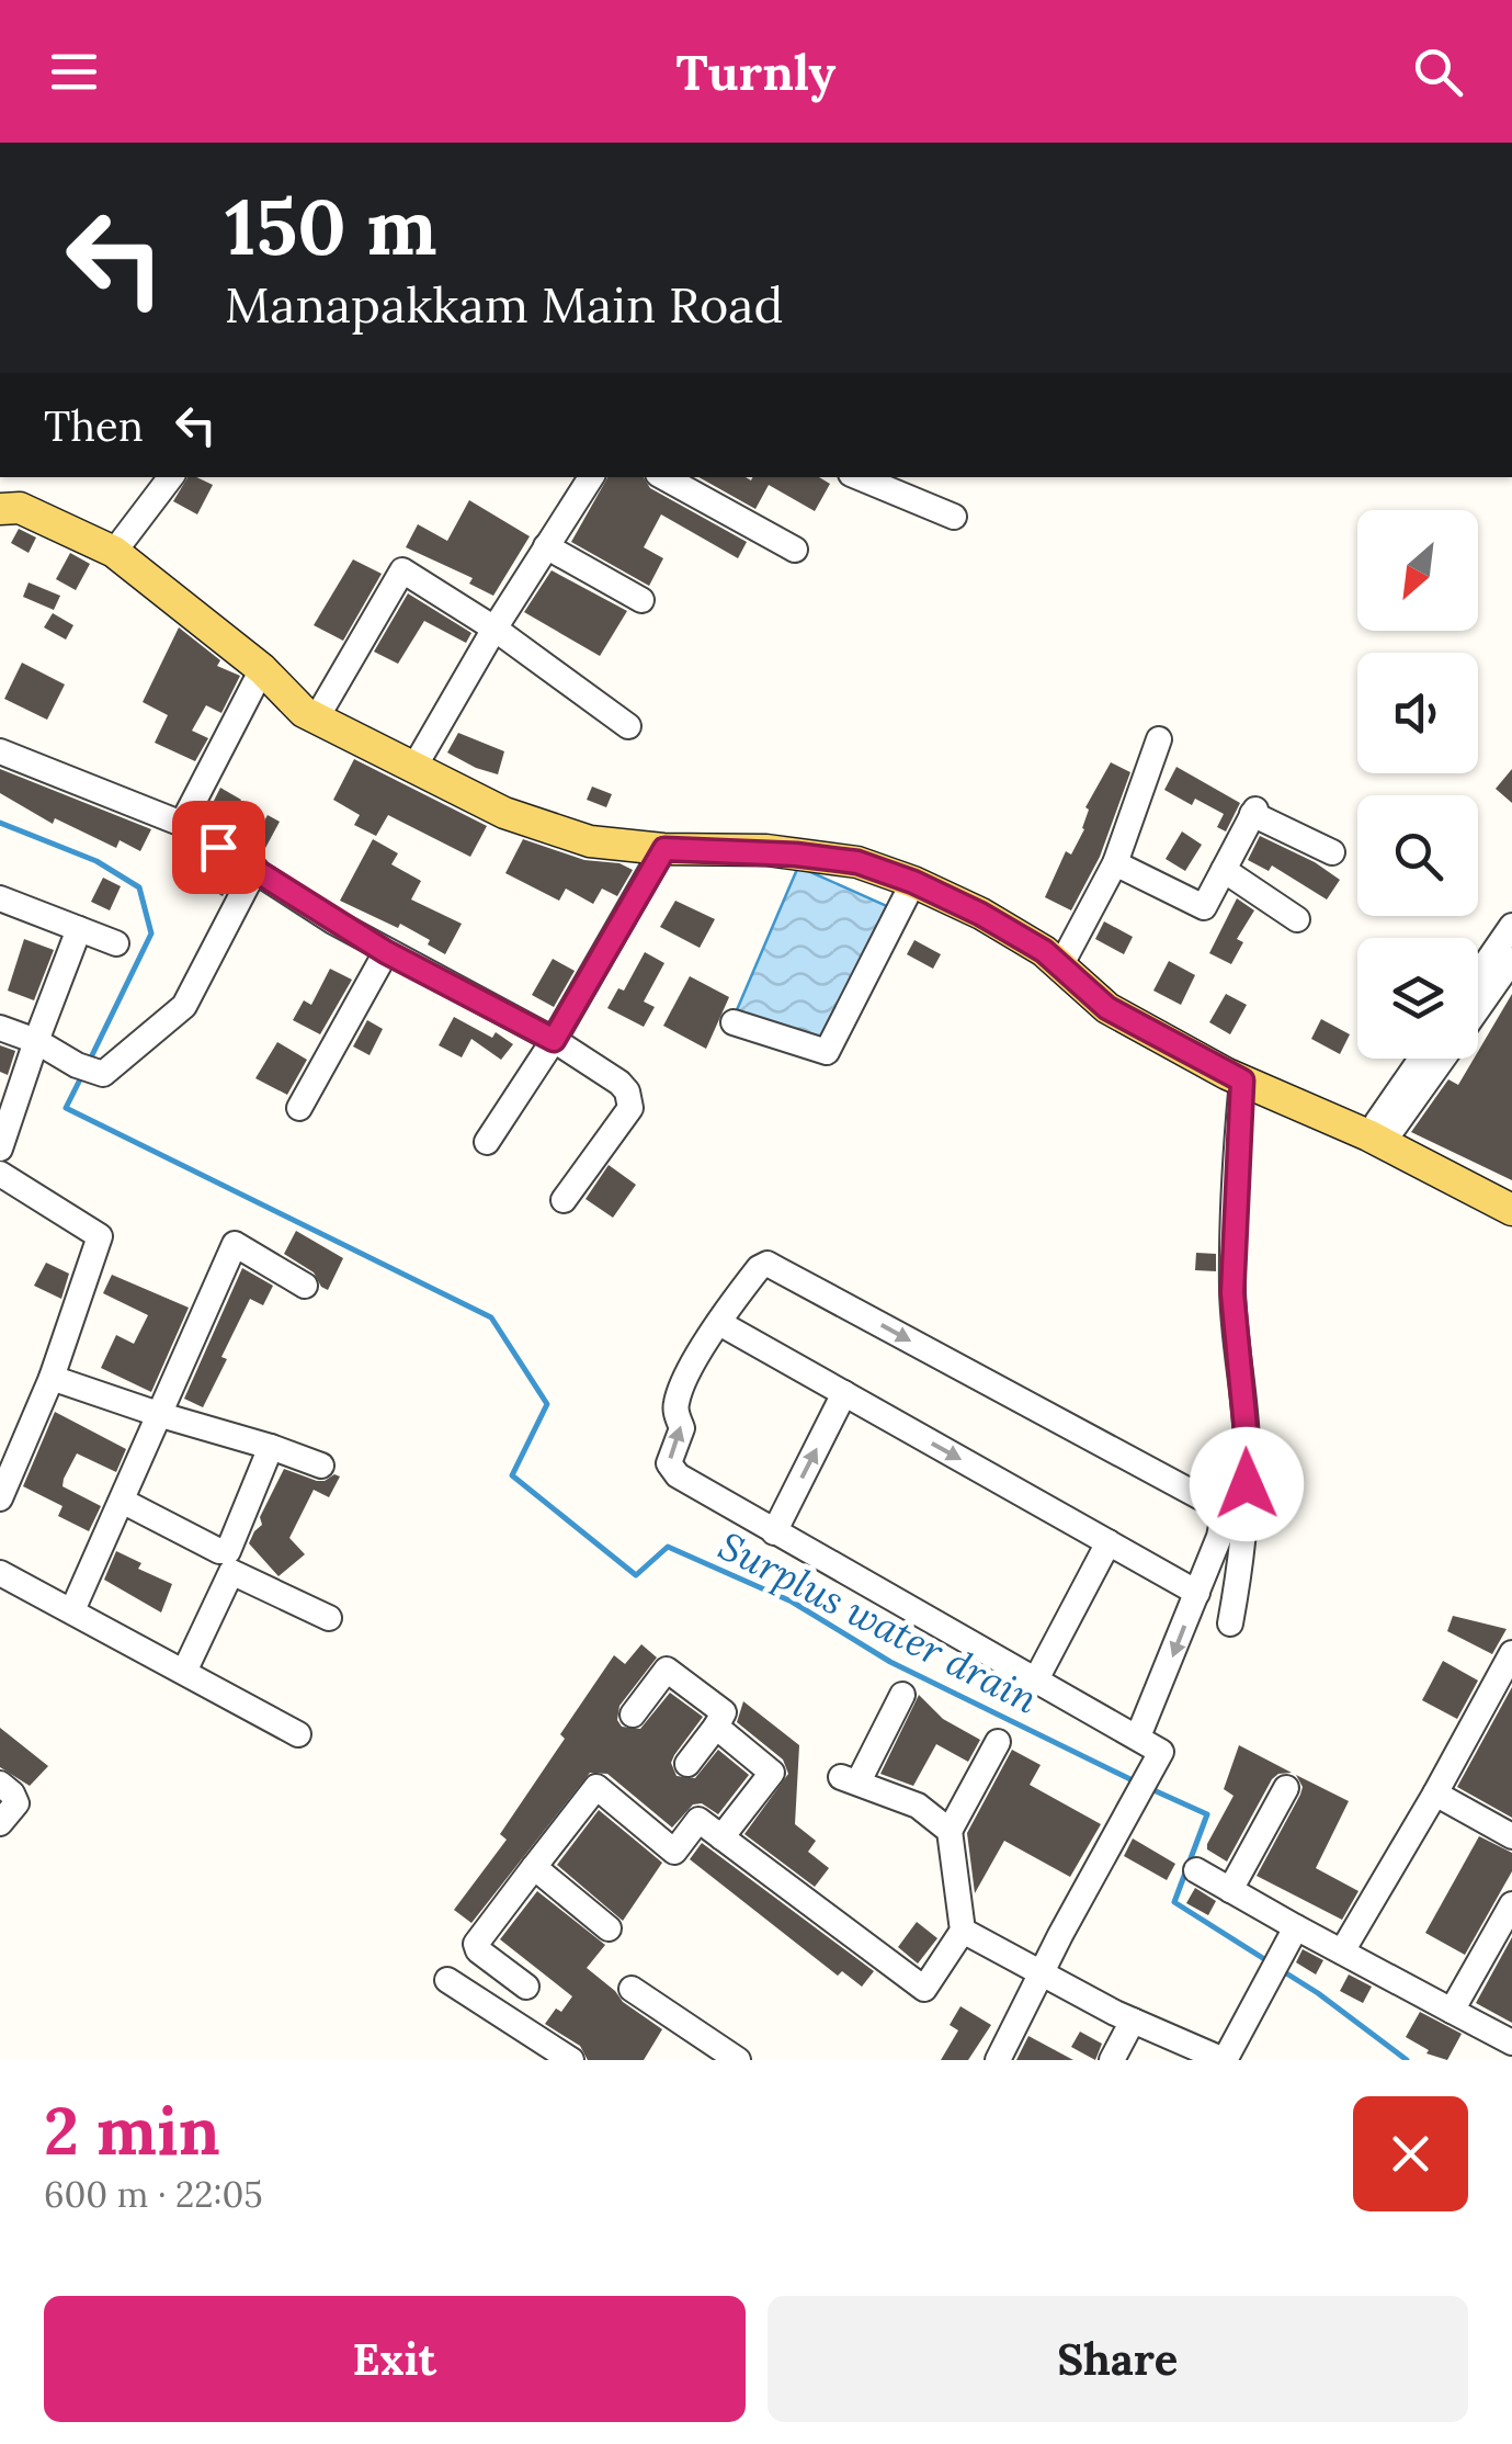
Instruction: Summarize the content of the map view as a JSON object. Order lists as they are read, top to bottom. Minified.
{"water":["Surplus water drain"],"north":"bottom left","page":{"header":"Turnly","turn":["150 m","Manapakkam Main Road"],"then":"Then","heading":["2 min","600 m · 22:05"],"buttons":["Exit","Share"]}}
